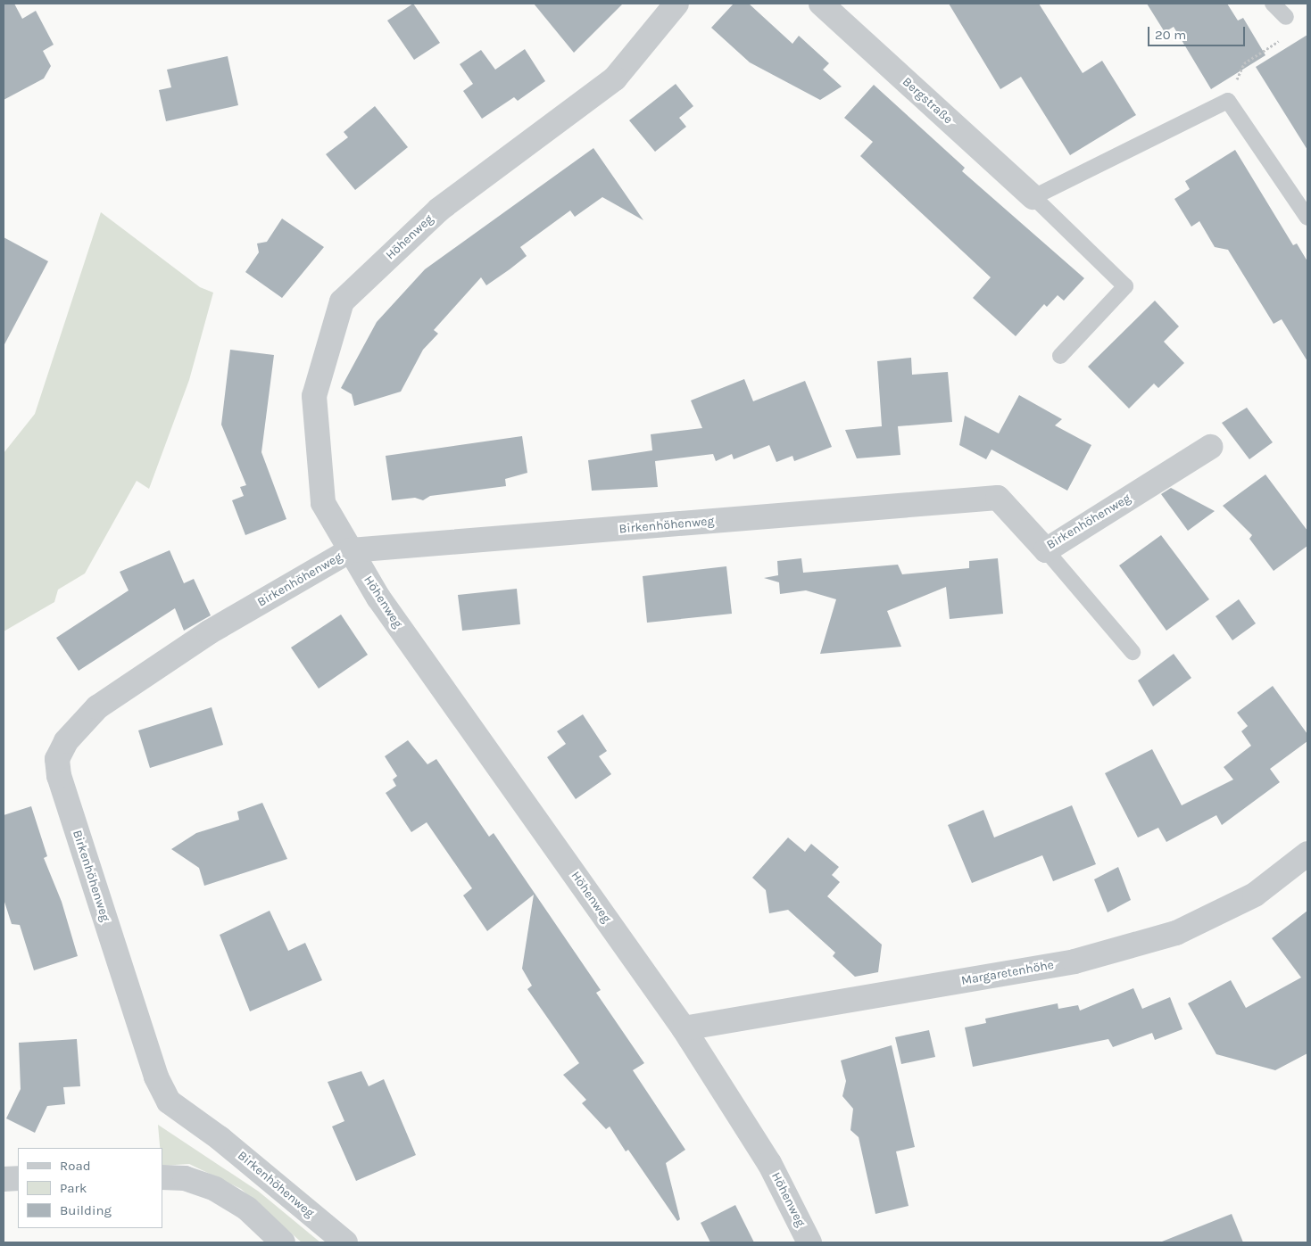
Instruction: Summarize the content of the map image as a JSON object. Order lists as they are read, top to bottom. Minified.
{"streets":{"street":["Bergstraße","Höhenweg","Birkenhöhenweg","Margaretenhöhe"]},"crossings":[["Höhenweg","Birkenhöhenweg"],["Höhenweg","Margaretenhöhe"]],"legend":["Road","Park","Building"],"scale_bar":"20 m"}
